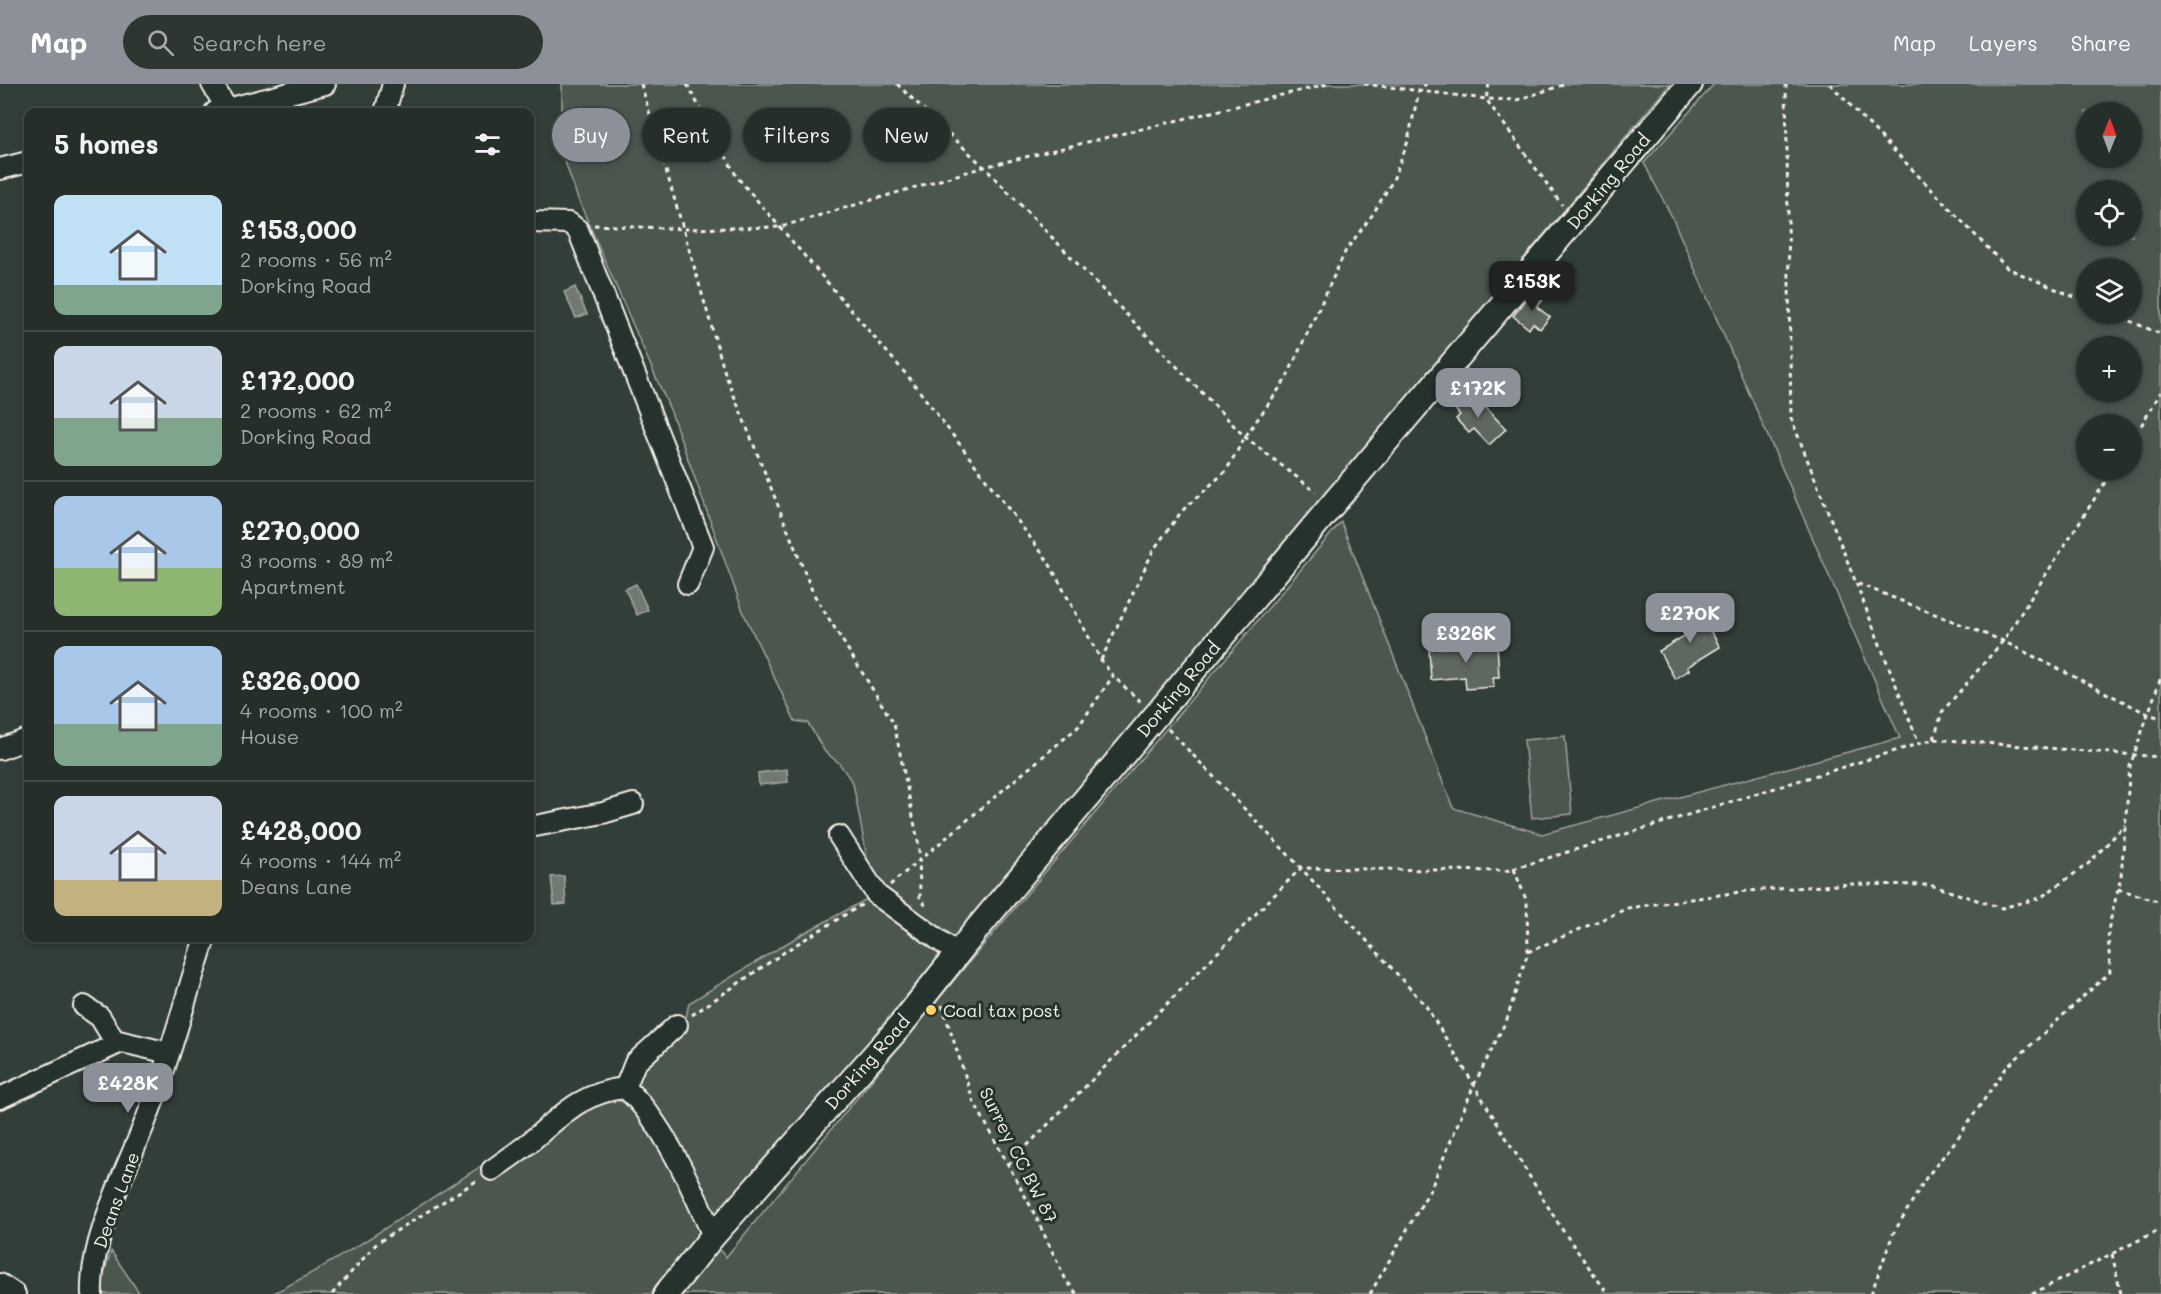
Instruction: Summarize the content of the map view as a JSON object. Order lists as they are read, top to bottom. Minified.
{"streets":{"main road":["Dorking Road"],"street":["Deans Lane"],"path":["Surrey CC BW 87"]},"places":["Coal tax post"],"north":"top","page":{"header":"Map","search":"Search here","nav":["Map","Layers","Share"],"map_buttons":["+","−"],"chip":["Buy","Rent","Filters","New"],"heading":"5 homes","list":[{"name":"£153,000","note":"2 rooms · 56 m² · Dorking Road"},{"name":"£172,000","note":"2 rooms · 62 m² · Dorking Road"},{"name":"£270,000","note":"3 rooms · 89 m² · Apartment"},{"name":"£326,000","note":"4 rooms · 100 m² · House"},{"name":"£428,000","note":"4 rooms · 144 m² · Deans Lane"}],"price":["£153K","£172K","£270K","£326K","£428K"]}}
